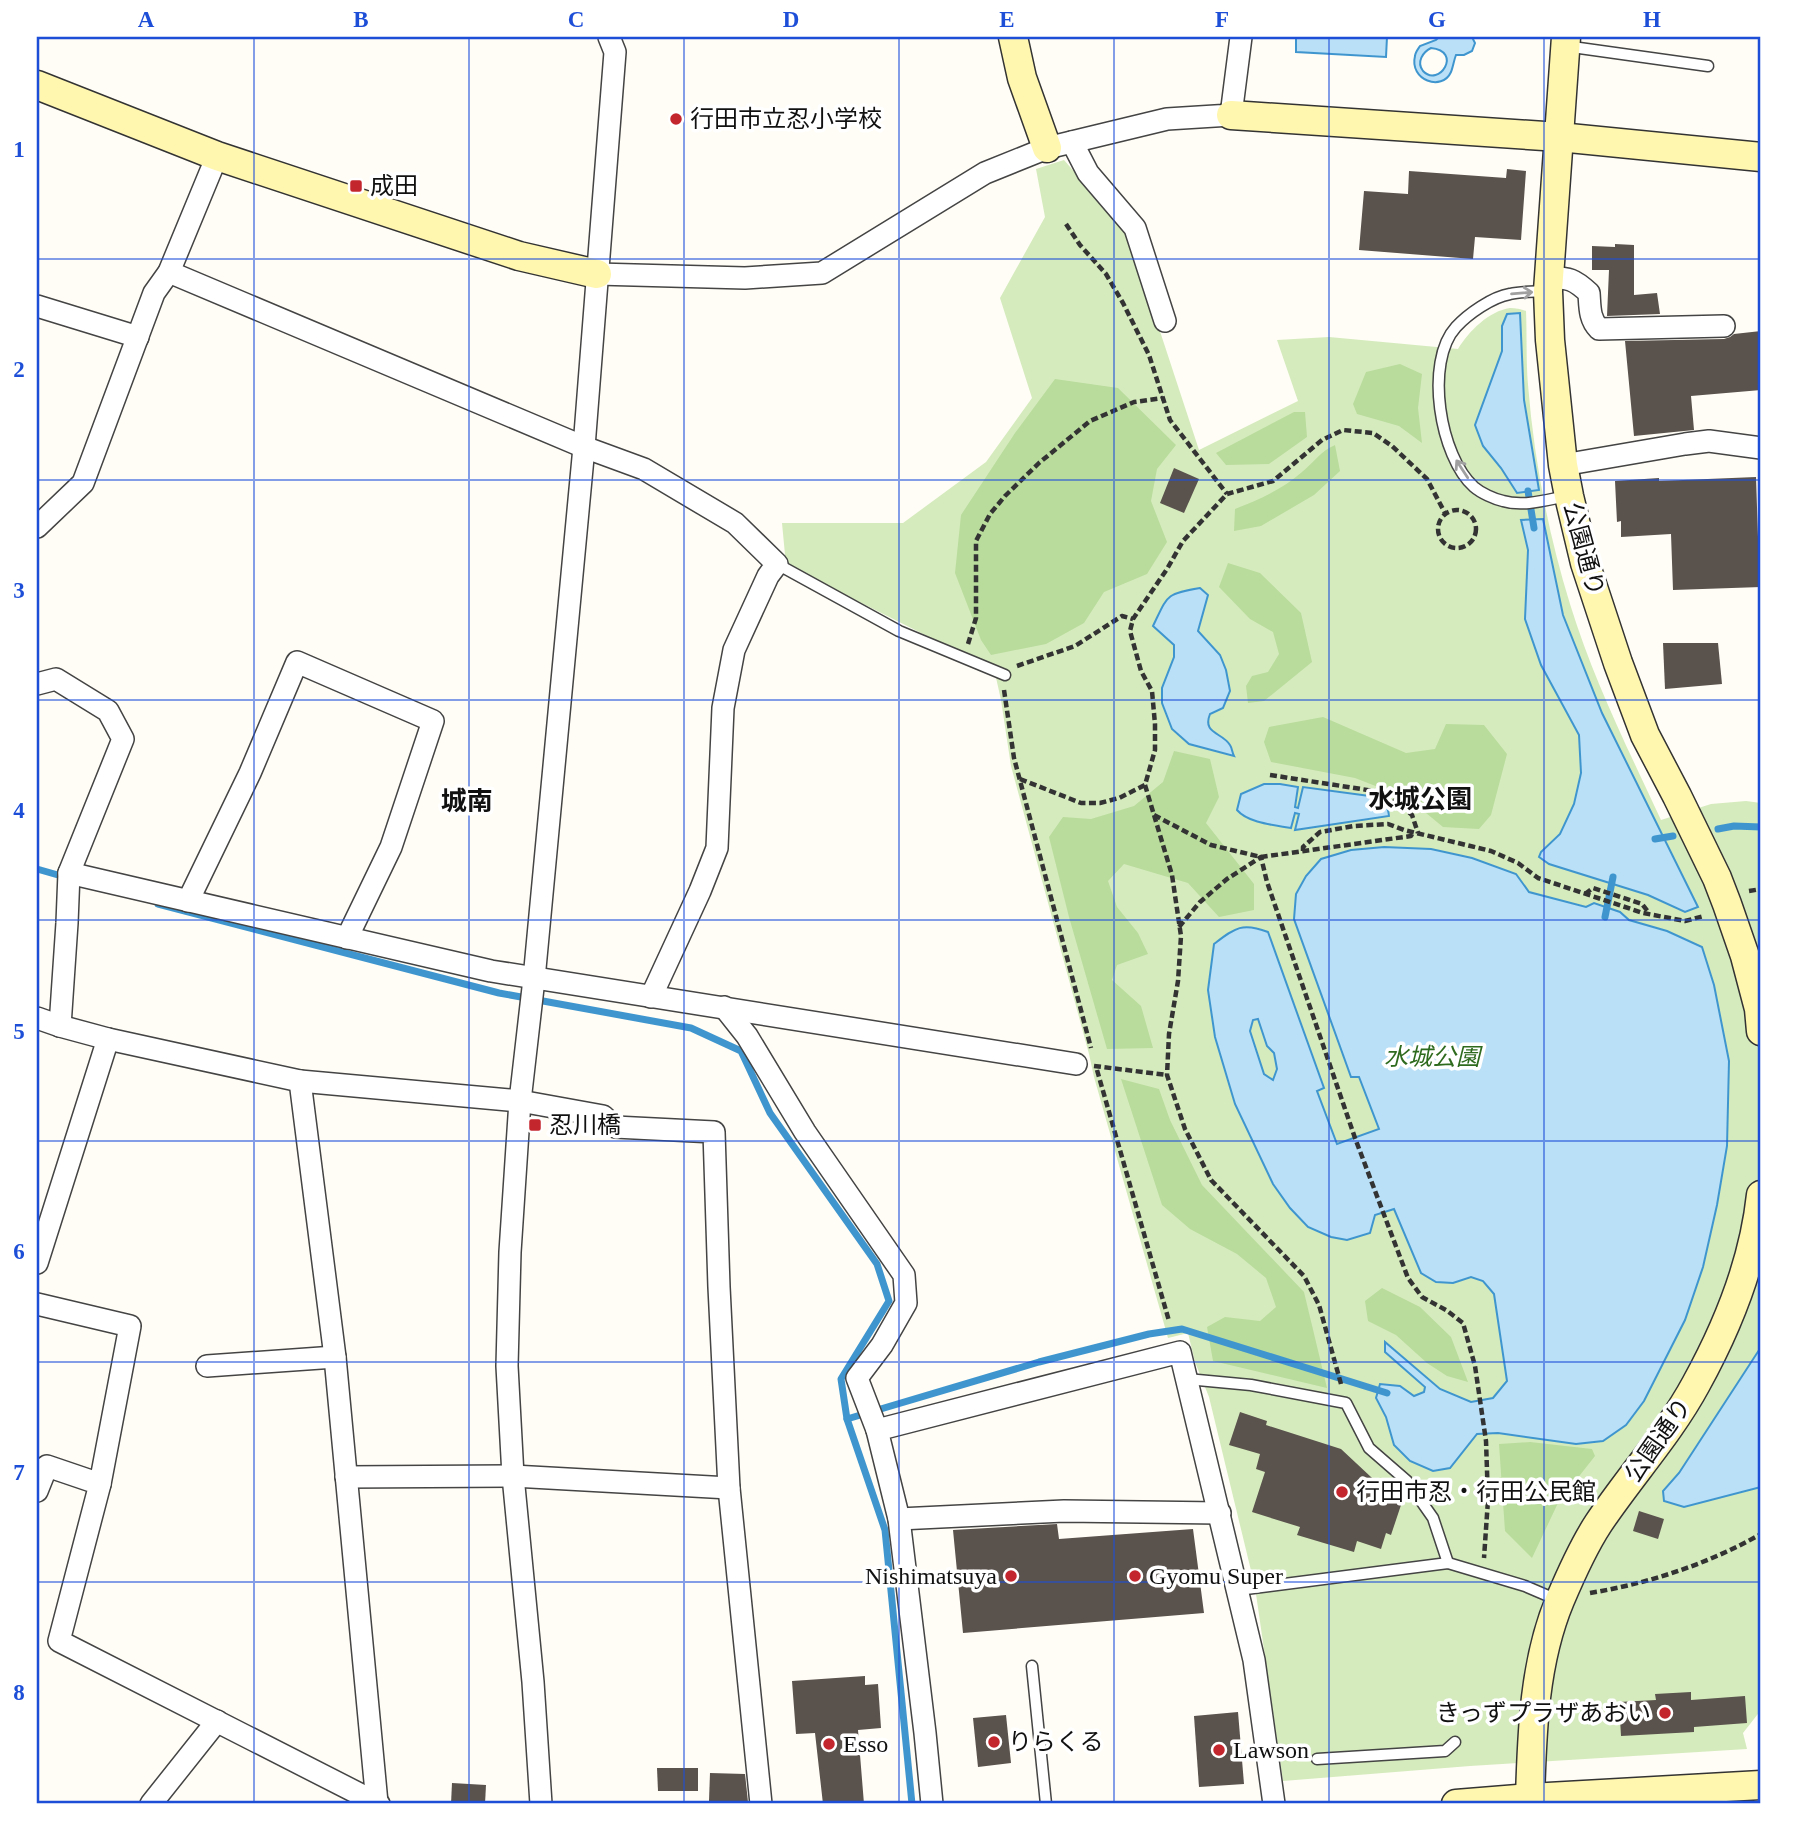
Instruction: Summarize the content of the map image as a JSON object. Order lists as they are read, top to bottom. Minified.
{"streets":{"street":["公園通り"]},"districts":["水城公園","城南"],"parks":["水城公園"],"places":{"other":["行田市立忍小学校","行田市忍・行田公民館","Nishimatsuya","Gyomu Super","きっずプラザあおい","りらくる","Esso","Lawson"],"transit":["成田","忍川橋"]},"grid":{"columns":["A","B","C","D","E","F","G","H"],"rows":["1","2","3","4","5","6","7","8"]}}
